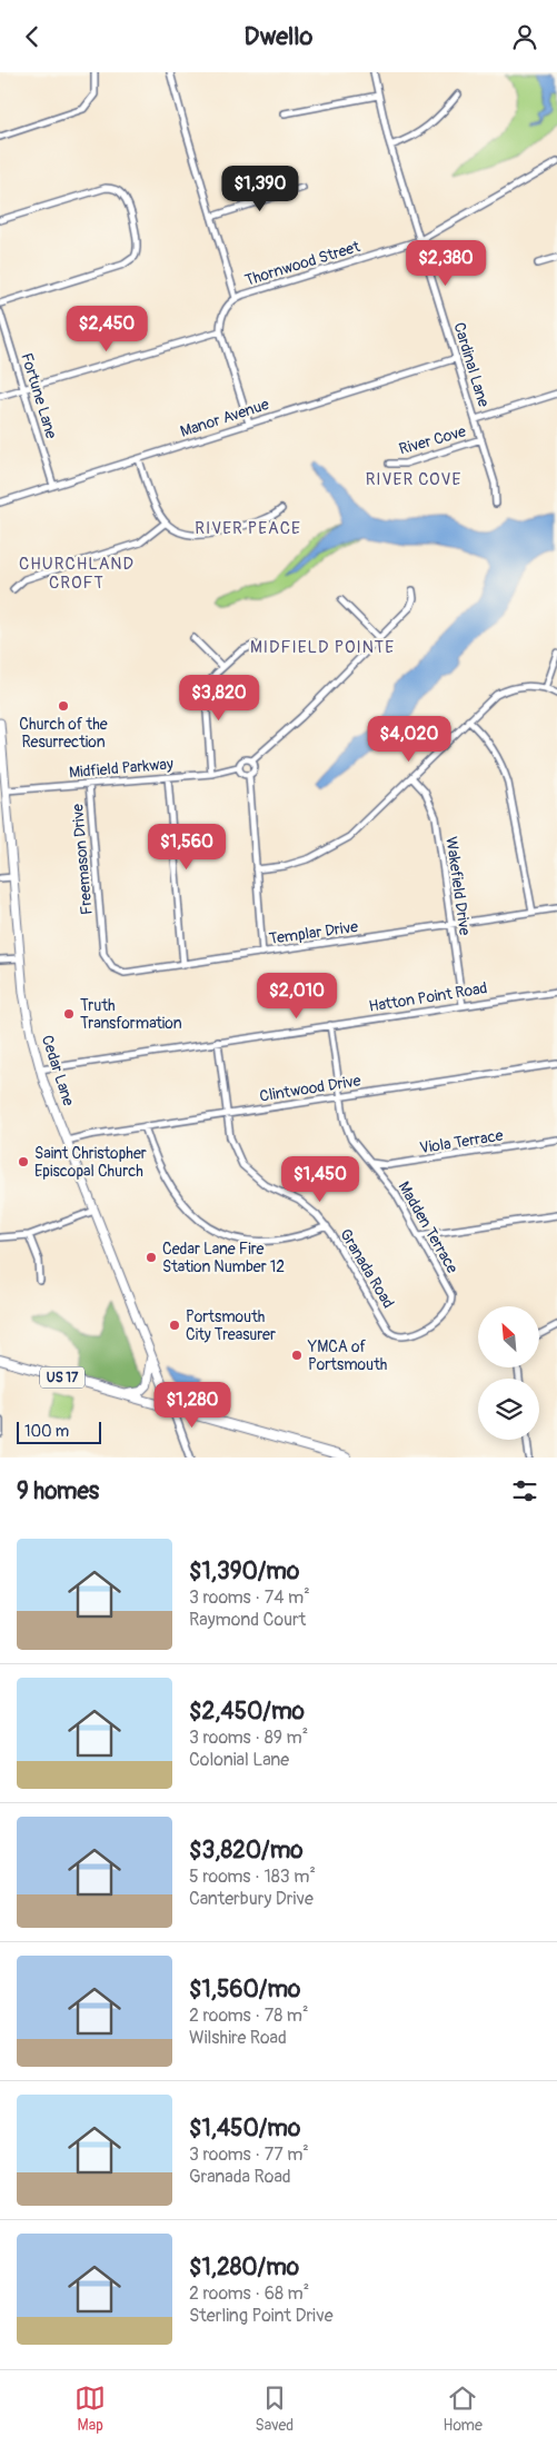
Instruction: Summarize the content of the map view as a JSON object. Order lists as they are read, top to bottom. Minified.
{"streets":{"main road":["Cedar Lane","US 17"],"street":["Thornwood Street","Cardinal Lane","Fortune Lane","Manor Avenue","River Cove","Midfield Parkway","Freemason Drive","Wakefield Drive","Templar Drive","Hatton Point Road","Clintwood Drive","Viola Terrace","Madden Terrace","Granada Road"]},"crossings":[["Thornwood Street","Cardinal Lane"],["Cardinal Lane","Manor Avenue"],["Cardinal Lane","River Cove"],["Fortune Lane","Manor Avenue"],["Midfield Parkway","Freemason Drive"],["Midfield Parkway","Cedar Lane"],["Freemason Drive","Templar Drive"],["Wakefield Drive","Templar Drive"],["Wakefield Drive","Hatton Point Road"],["Hatton Point Road","Cedar Lane"],["Hatton Point Road","Madden Terrace"],["Hatton Point Road","Granada Road"],["Cedar Lane","Clintwood Drive"],["Cedar Lane","US 17"],["Clintwood Drive","Madden Terrace"],["Clintwood Drive","Granada Road"],["Viola Terrace","Madden Terrace"],["Madden Terrace","Granada Road"]],"districts":["RIVER COVE","RIVER PEACE","CHURCHLAND CROFT","MIDFIELD POINTE"],"places":["Church of the Resurrection","Truth Transformation","Saint Christopher Episcopal Church","Cedar Lane Fire Station Number 12","Portsmouth City Treasurer","YMCA of Portsmouth"],"scale_bar":"100 m","north":"top left","page":{"header":"Dwello","price":["$1,390","$2,380","$2,450","$3,820","$4,020","$1,560","$2,010","$1,450","$1,280"],"scale":"100 m","heading":"9 homes","list":[{"name":"$1,390/mo","note":"3 rooms · 74 m² · Raymond Court"},{"name":"$2,450/mo","note":"3 rooms · 89 m² · Colonial Lane"},{"name":"$3,820/mo","note":"5 rooms · 183 m² · Canterbury Drive"},{"name":"$1,560/mo","note":"2 rooms · 78 m² · Wilshire Road"},{"name":"$1,450/mo","note":"3 rooms · 77 m² · Granada Road"},{"name":"$1,280/mo","note":"2 rooms · 68 m² · Sterling Point Drive"}],"tabs":["Map","Saved","Home"]}}
